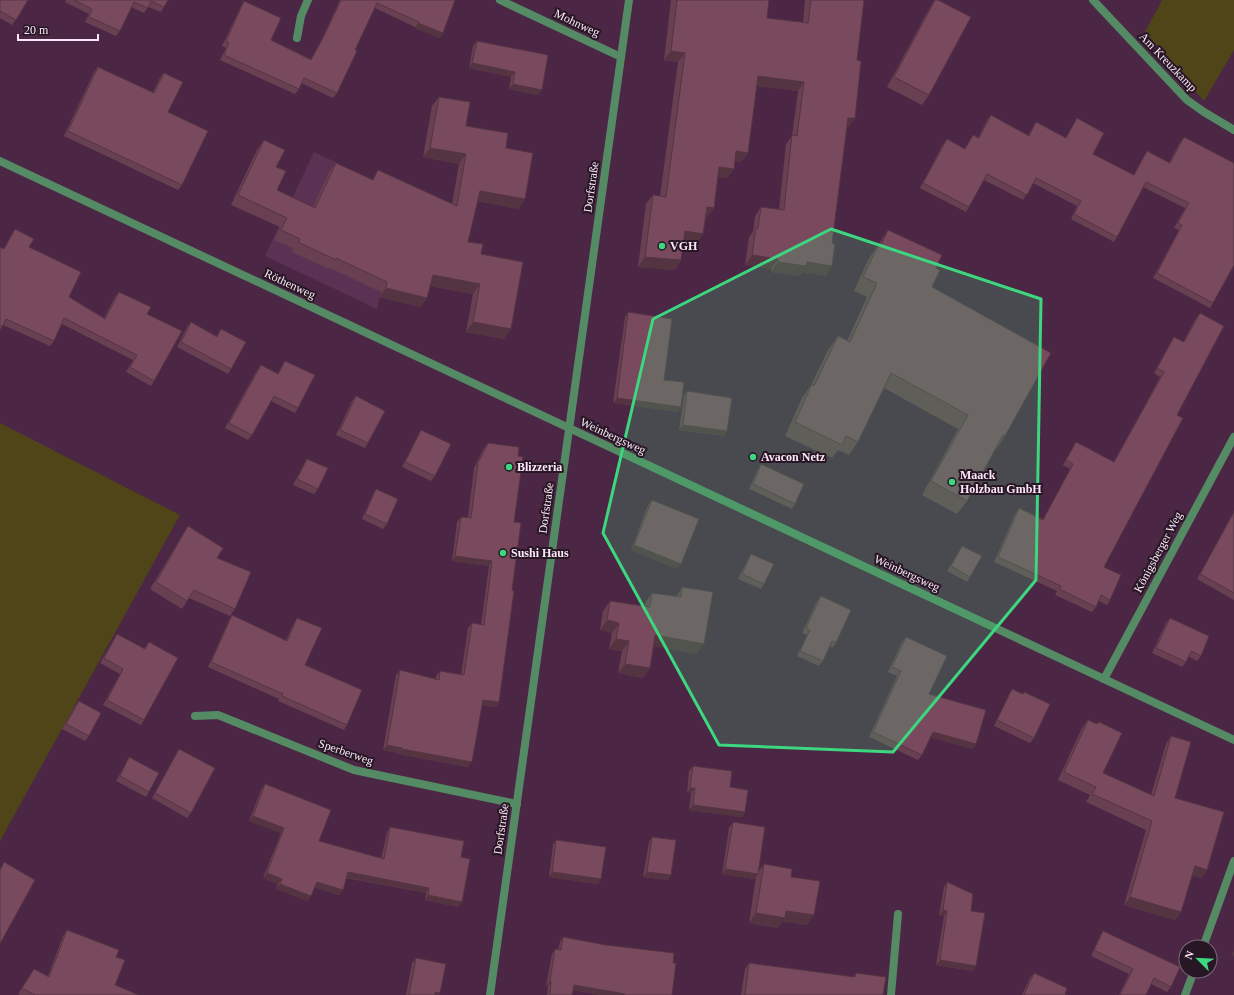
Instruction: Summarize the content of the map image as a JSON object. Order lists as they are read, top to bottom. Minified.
{"streets":{"street":["Mohnweg","Am Kreuzkamp","Dorfstraße","Röthenweg","Weinbergsweg","Königsberger Weg","Sperberweg"]},"crossings":[["Mohnweg","Dorfstraße"],["Dorfstraße","Röthenweg"],["Dorfstraße","Weinbergsweg"],["Dorfstraße","Sperberweg"],["Röthenweg","Weinbergsweg"],["Weinbergsweg","Königsberger Weg"]],"places":["VGH","Avacon Netz","Blizzeria","Maack Holzbau GmbH","Sushi Haus"],"scale_bar":"20 m","north":"top left"}
